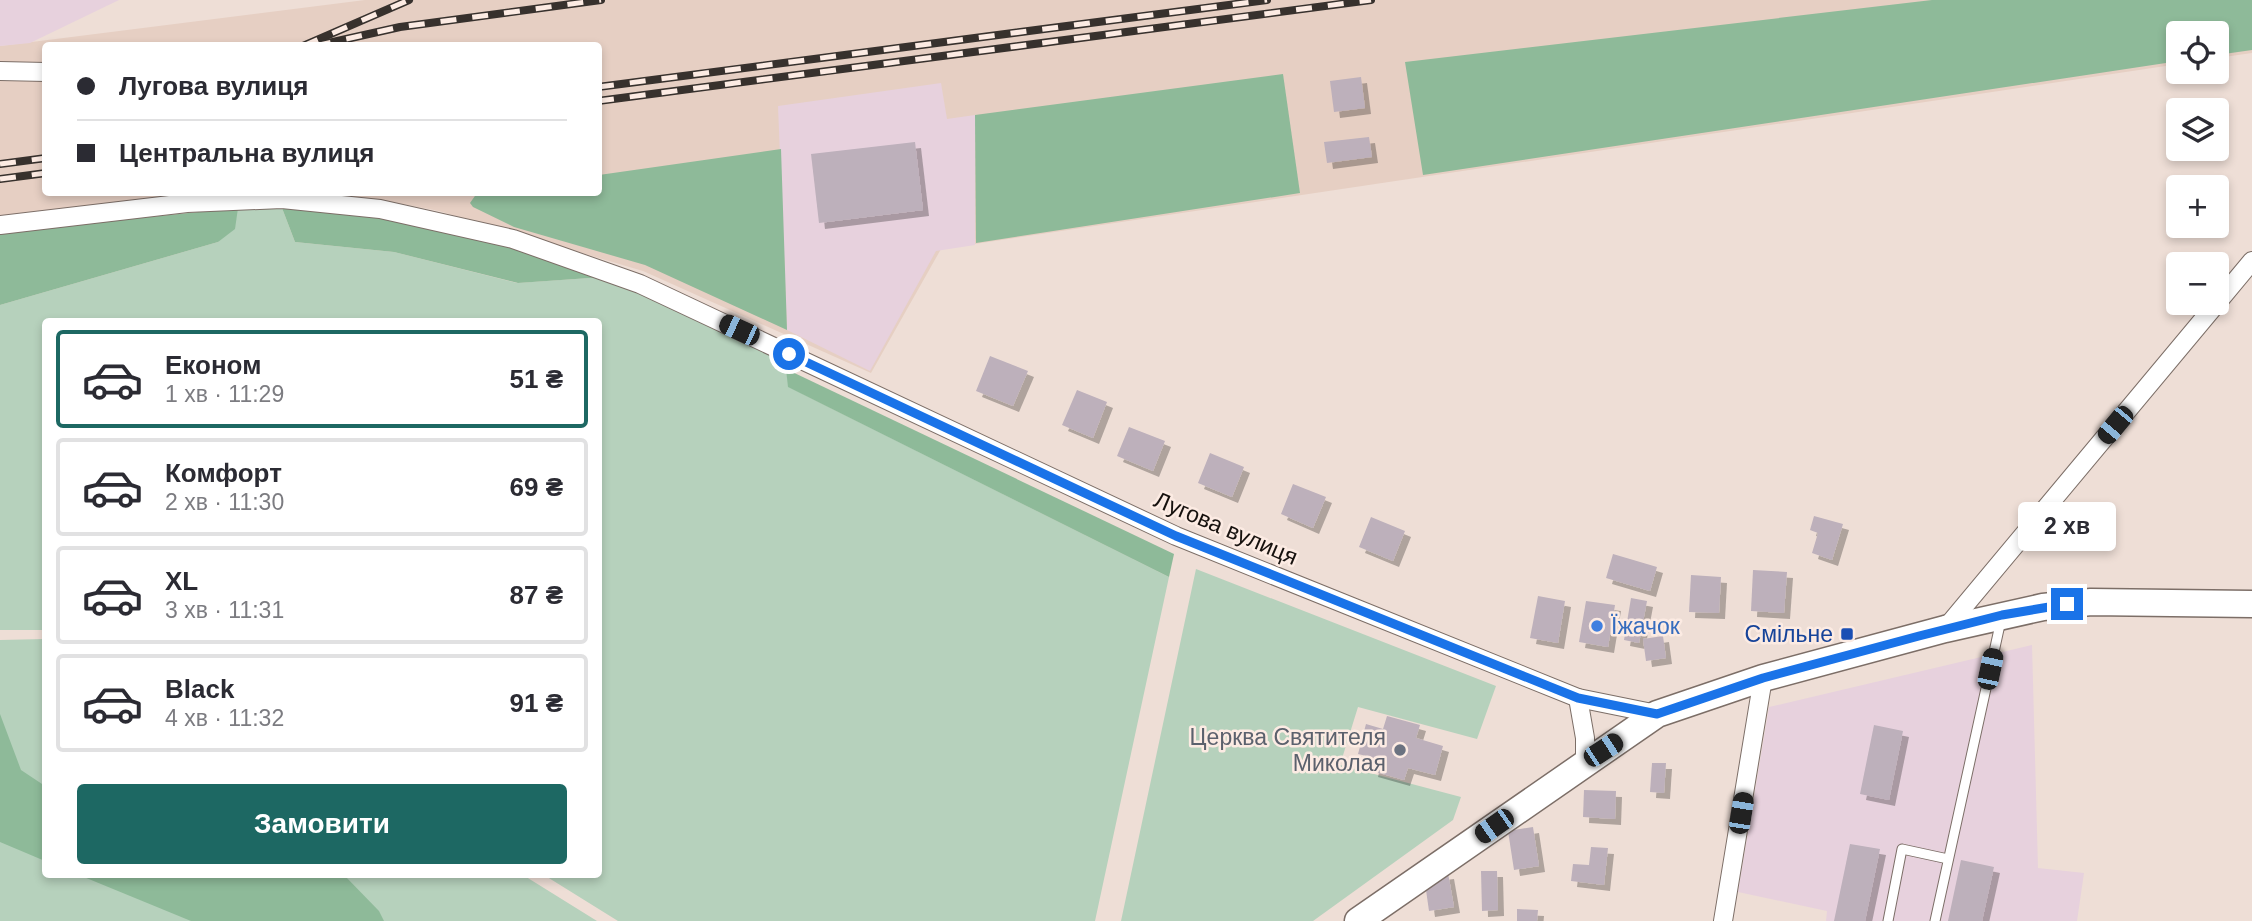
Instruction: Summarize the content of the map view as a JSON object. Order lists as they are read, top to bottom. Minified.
{"streets":{"street":["Лугова вулиця"]},"places":{"other":["Їжачок","Церква Святителя Миколая"],"transit":["Смільне"]},"page":{"map_buttons":["+","−"],"banner":["Лугова вулиця","Центральна вулиця"],"list":[{"name":"Економ","note":"1 хв · 11:29","value":"51 ₴"},{"name":"Комфорт","note":"2 хв · 11:30","value":"69 ₴"},{"name":"XL","note":"3 хв · 11:31","value":"87 ₴"},{"name":"Black","note":"4 хв · 11:32","value":"91 ₴"}],"bubble":"2 хв","buttons":"Замовити"}}
